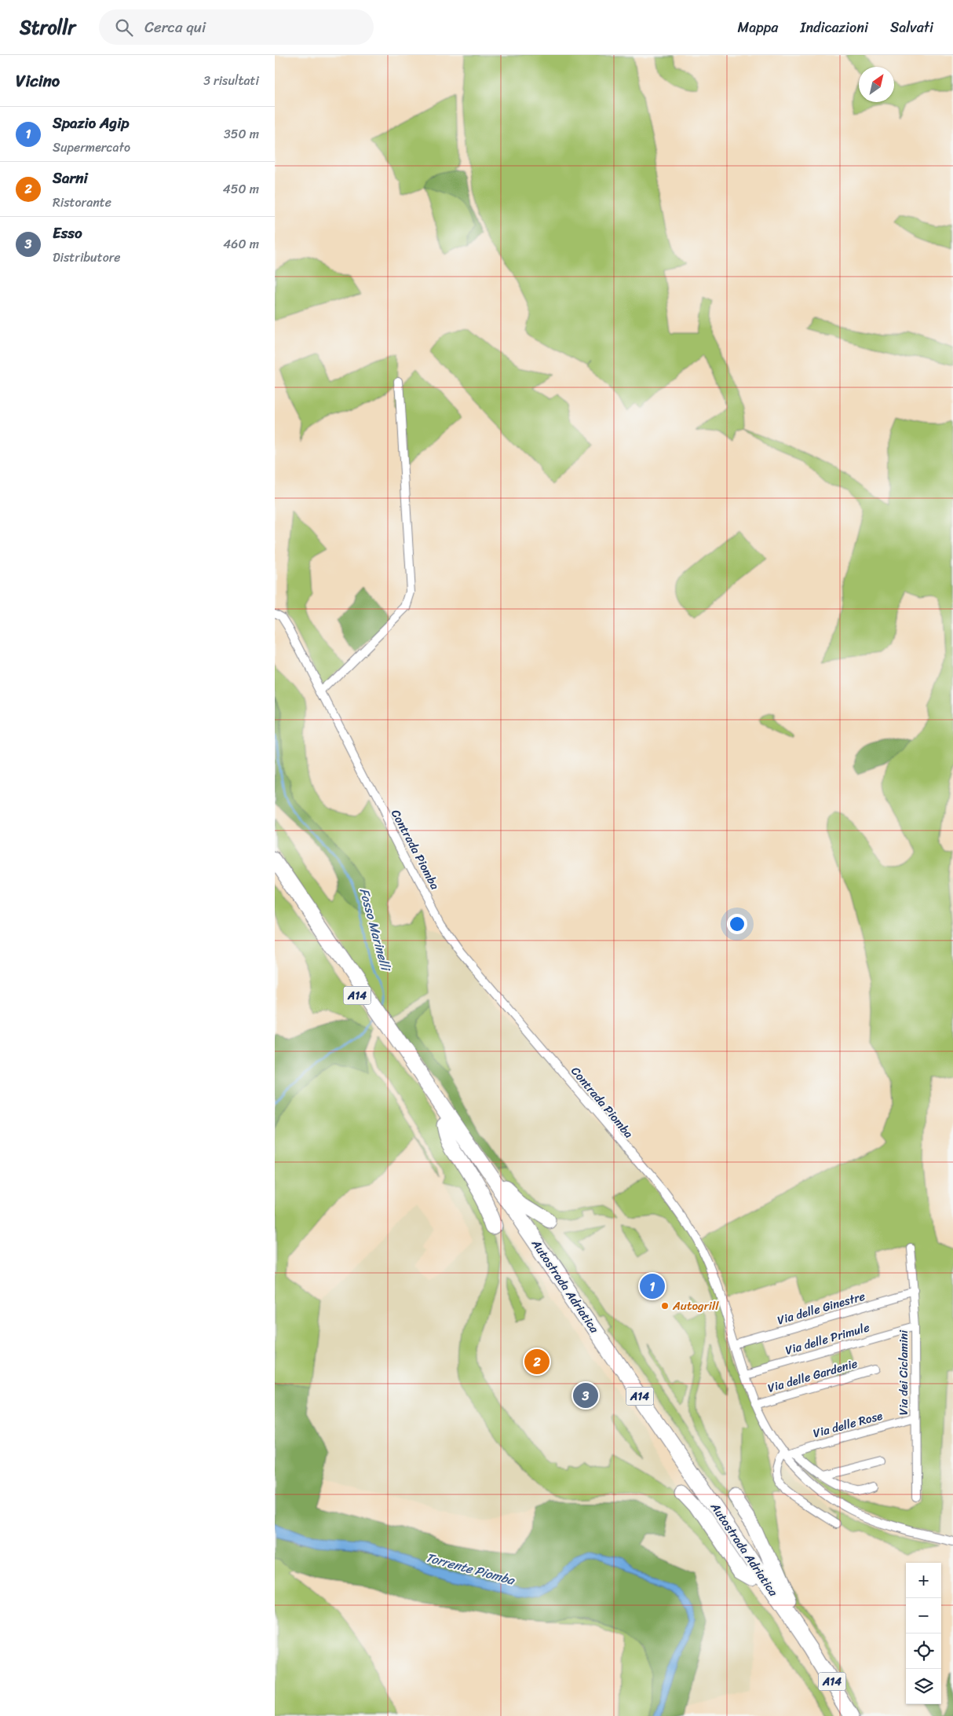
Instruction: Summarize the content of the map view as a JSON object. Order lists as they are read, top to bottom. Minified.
{"streets":{"highway":["A14","Autostrada Adriatica"],"street":["Contrada Piomba","Via delle Ginestre","Via delle Primule","Via dei Ciclamini","Via delle Gardenie","Via delle Rose"]},"crossings":[["Contrada Piomba","Via delle Ginestre"],["Contrada Piomba","Via delle Primule"],["Contrada Piomba","Via delle Gardenie"],["Contrada Piomba","Via delle Rose"],["Via delle Ginestre","Via dei Ciclamini"],["Via delle Primule","Via dei Ciclamini"],["Via dei Ciclamini","Via delle Rose"]],"water":["Fosso Marinelli","Torrente Piomba"],"places":["Autogrill"],"north":"top right","page":{"header":"Strollr","search":"Cerca qui","nav":["Mappa","Indicazioni","Salvati"],"heading":["Vicino","3 risultati"],"list":[{"mark":"1","name":"Spazio Agip","note":"Supermercato","value":"350 m"},{"mark":"2","name":"Sarni","note":"Ristorante","value":"450 m"},{"mark":"3","name":"Esso","note":"Distributore","value":"460 m"}],"pins":["1","2","3"],"map_buttons":["+","−"]}}
